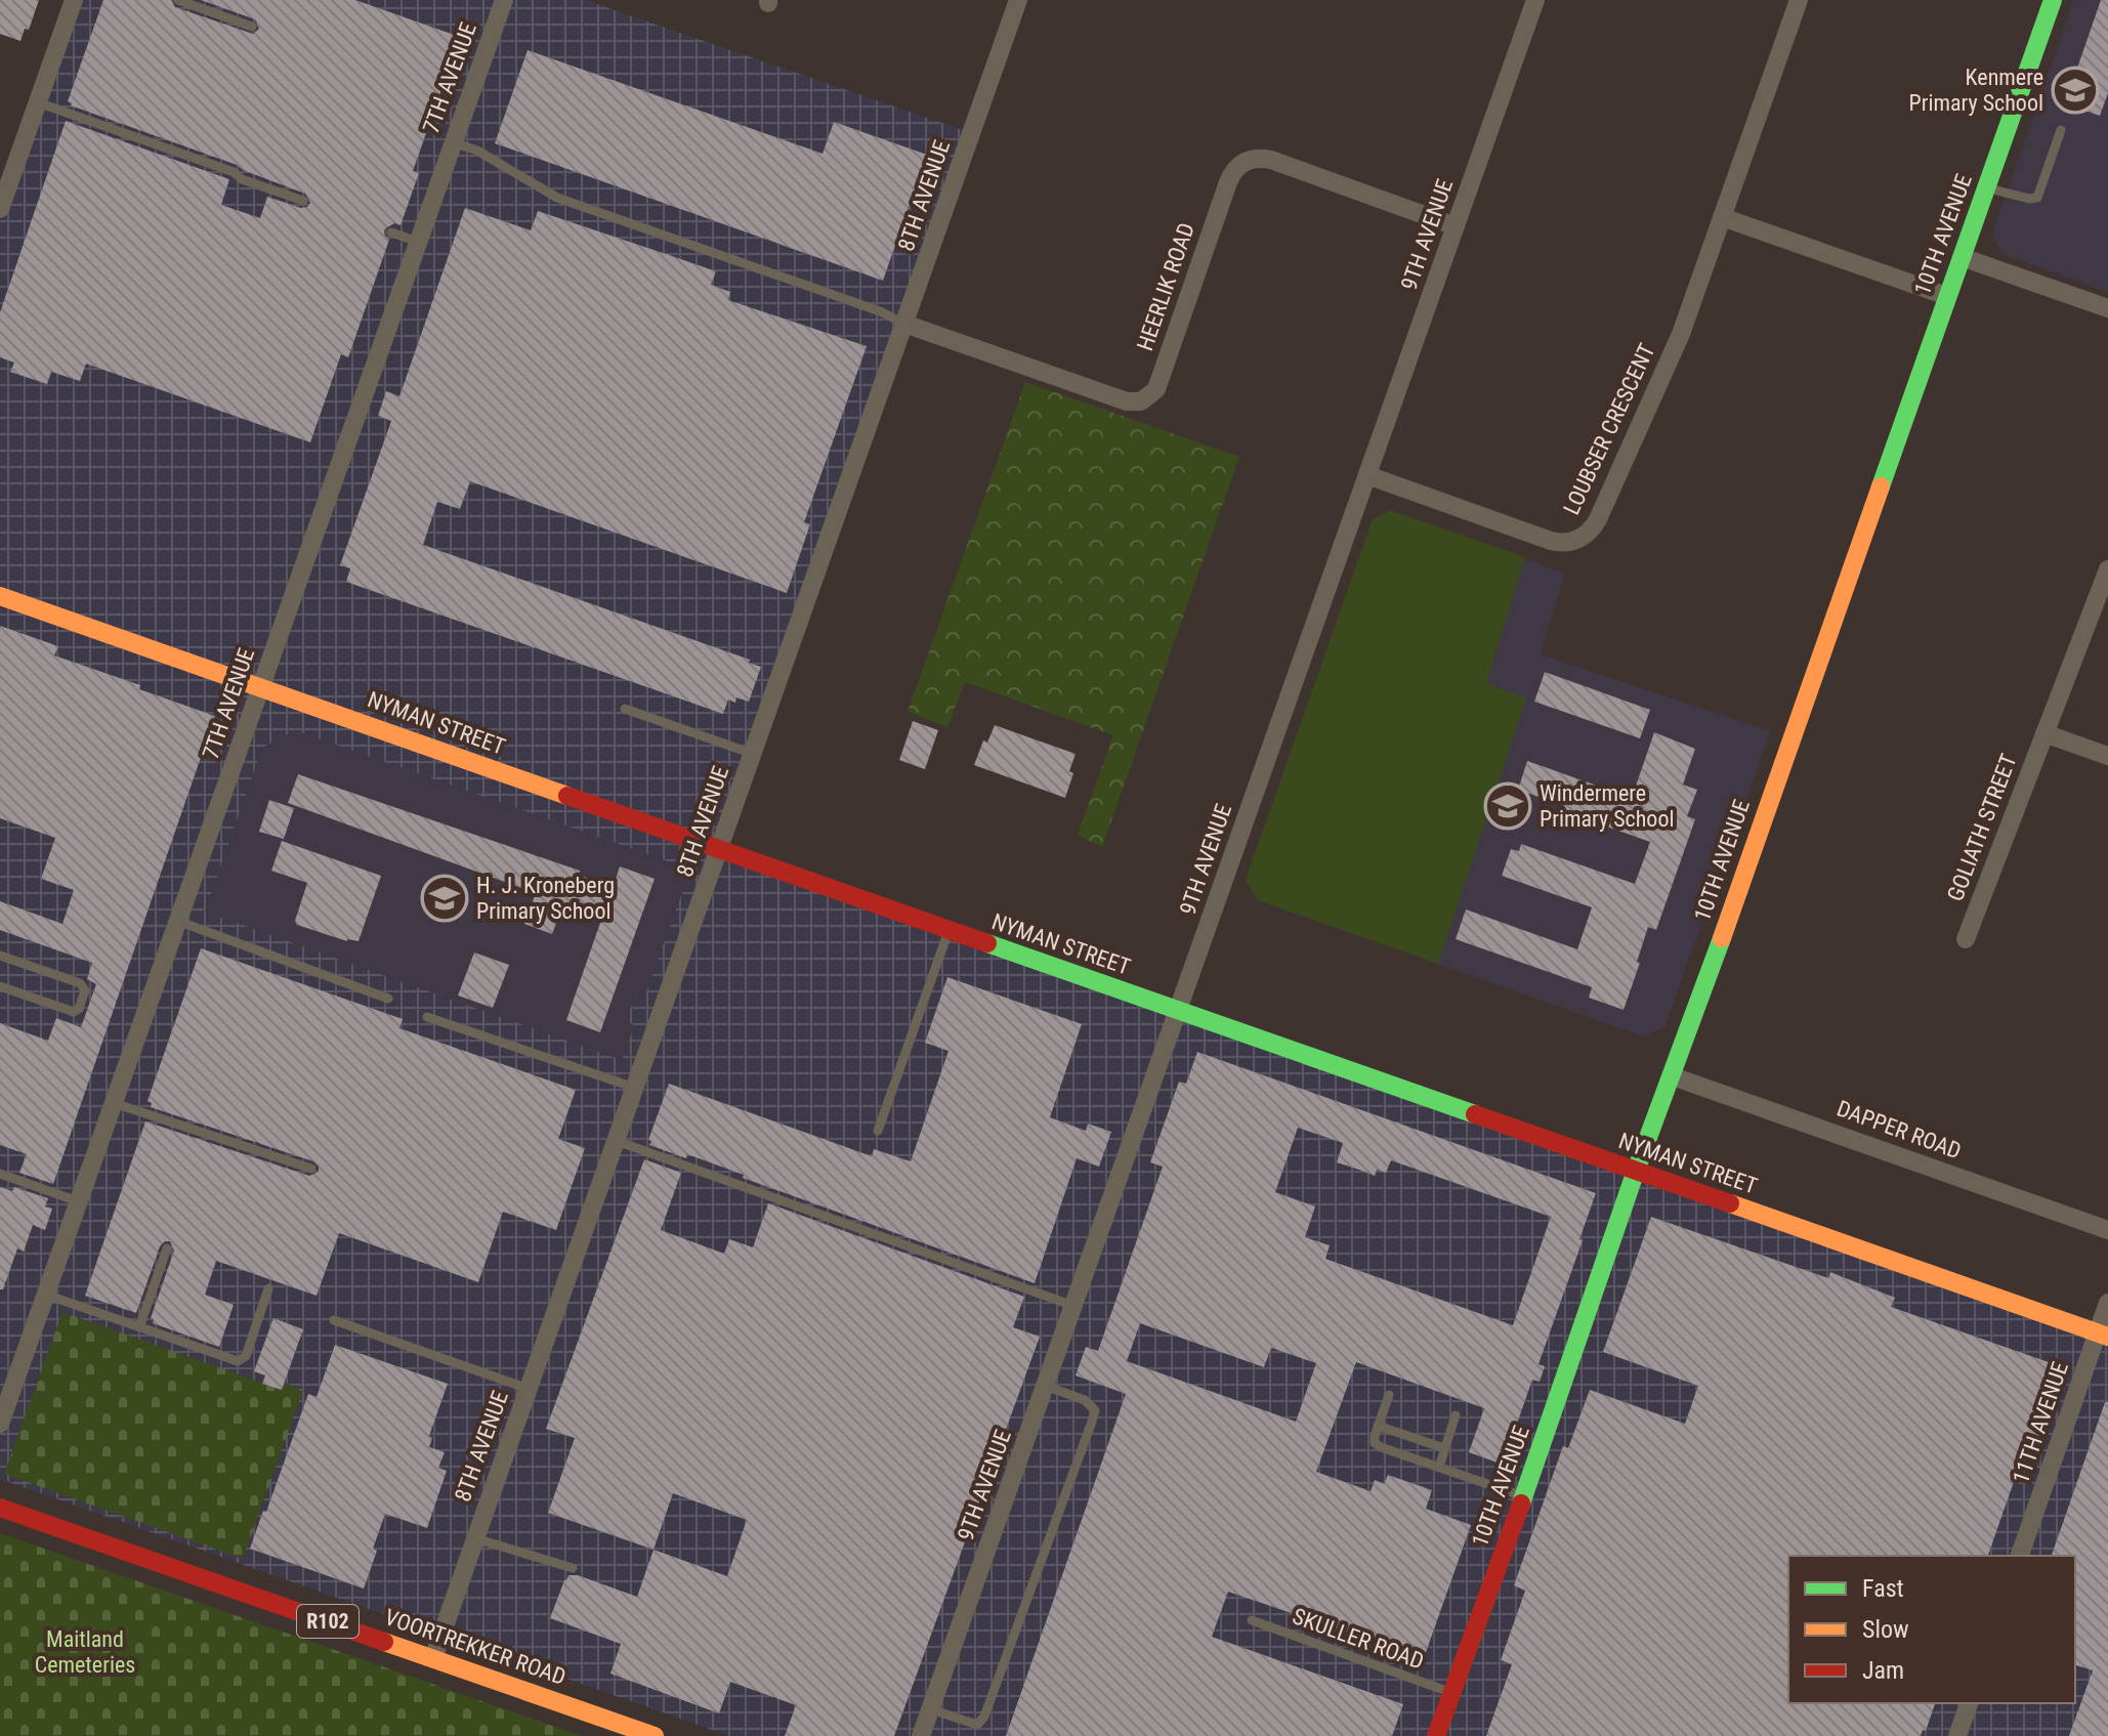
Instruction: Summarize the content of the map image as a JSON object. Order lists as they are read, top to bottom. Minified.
{"streets":{"street":["7TH AVENUE","8TH AVENUE","9TH AVENUE","10TH AVENUE","HEERLIK ROAD","LOUBSER CRESCENT","NYMAN STREET","GOLIATH STREET","DAPPER ROAD","11TH AVENUE","R102","VOORTREKKER ROAD"],"lane":["SKULLER ROAD"]},"crossings":[["7TH AVENUE","NYMAN STREET"],["8TH AVENUE","HEERLIK ROAD"],["8TH AVENUE","NYMAN STREET"],["8TH AVENUE","VOORTREKKER ROAD"],["9TH AVENUE","HEERLIK ROAD"],["9TH AVENUE","LOUBSER CRESCENT"],["9TH AVENUE","NYMAN STREET"],["10TH AVENUE","NYMAN STREET"],["10TH AVENUE","DAPPER ROAD"],["10TH AVENUE","SKULLER ROAD"],["NYMAN STREET","11TH AVENUE"]],"parks":["Maitland Cemeteries"],"places":{"school or university":["Kenmere Primary School","Windermere Primary School","H. J. Kroneberg Primary School"]},"legend":["Fast","Slow","Jam"]}
